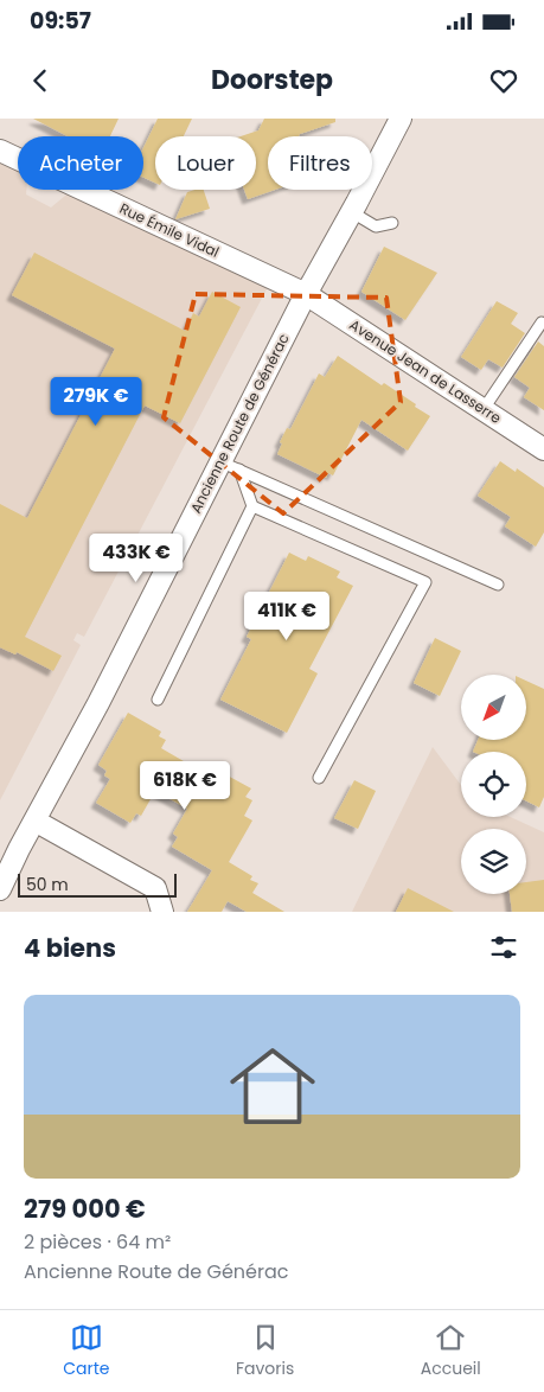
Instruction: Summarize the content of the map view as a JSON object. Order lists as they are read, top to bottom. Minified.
{"streets":{"street":["Rue Émile Vidal","Avenue Jean de Lasserre","Ancienne Route de Générac"]},"crossings":[["Rue Émile Vidal","Avenue Jean de Lasserre"],["Rue Émile Vidal","Ancienne Route de Générac"],["Avenue Jean de Lasserre","Ancienne Route de Générac"]],"scale_bar":"50 m","north":"bottom left","page":{"status":"09:57","header":"Doorstep","chip":["Acheter","Louer","Filtres"],"price":["279K €","433K €","411K €","618K €"],"scale":"50 m","heading":"4 biens","list":[{"name":"279 000 €","note":"2 pièces · 64 m² · Ancienne Route de Générac"}],"tabs":["Carte","Favoris","Accueil"]}}
